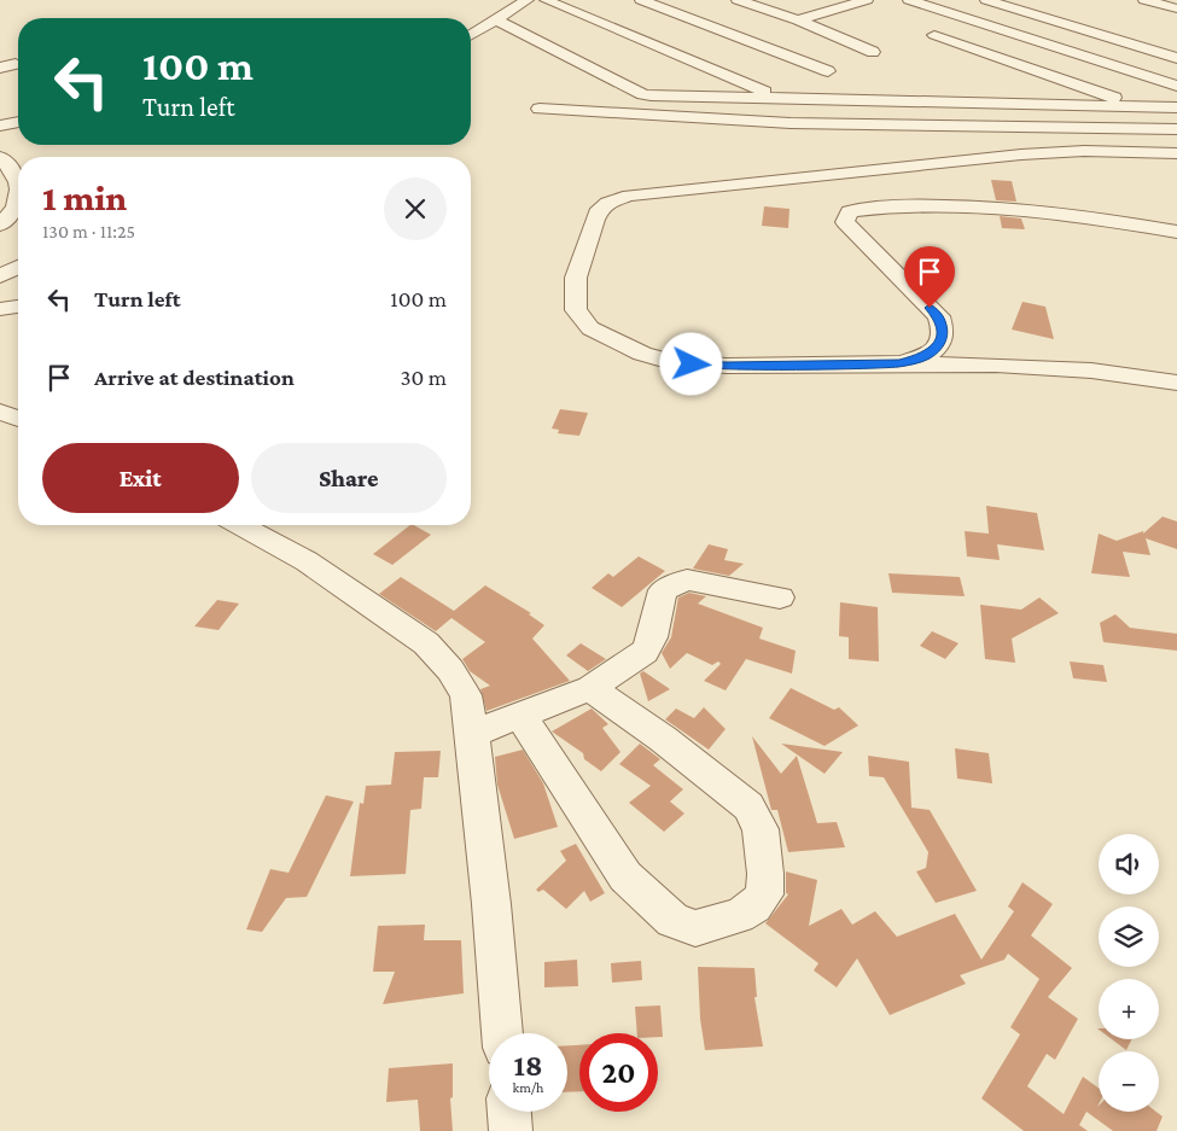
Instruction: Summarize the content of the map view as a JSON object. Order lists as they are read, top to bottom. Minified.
{"page":{"turn":["100 m","Turn left"],"heading":["1 min","130 m · 11:25"],"list":[{"name":"Turn left","value":"100 m"},{"name":"Arrive at destination","value":"30 m"}],"buttons":["Exit","Share"],"map_buttons":["+","−"],"speed":"18 km/h","limit":"20"}}
